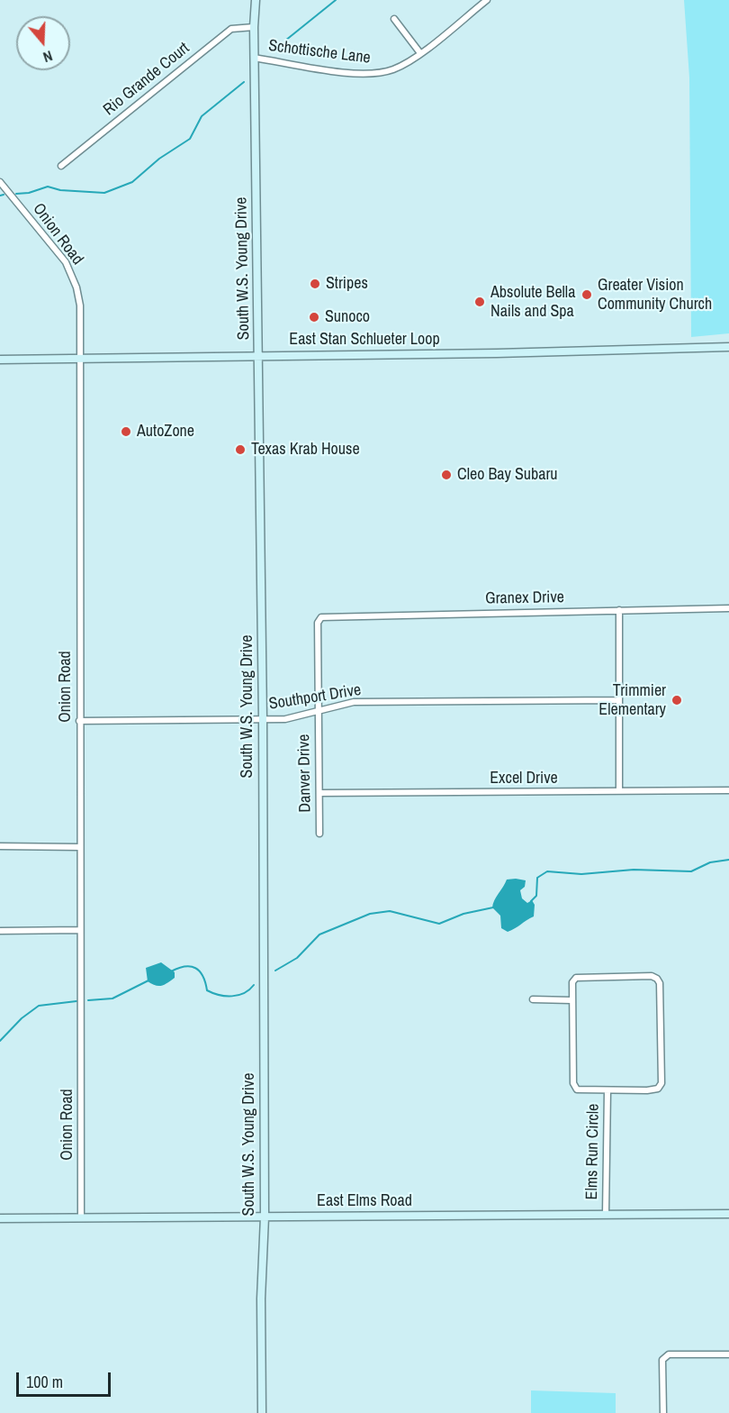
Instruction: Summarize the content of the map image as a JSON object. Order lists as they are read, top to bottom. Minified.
{"streets":{"main road":["South W.S. Young Drive","East Stan Schlueter Loop","East Elms Road"],"street":["Schottische Lane","Rio Grande Court","Onion Road","Granex Drive","Southport Drive","Danver Drive","Excel Drive","Elms Run Circle"]},"crossings":[["Schottische Lane","South W.S. Young Drive"],["Rio Grande Court","South W.S. Young Drive"],["Onion Road","East Stan Schlueter Loop"],["Onion Road","Southport Drive"],["Onion Road","East Elms Road"],["South W.S. Young Drive","East Stan Schlueter Loop"],["South W.S. Young Drive","Southport Drive"],["South W.S. Young Drive","East Elms Road"],["Granex Drive","Danver Drive"],["Southport Drive","Danver Drive"],["Danver Drive","Excel Drive"],["Elms Run Circle","East Elms Road"]],"places":["Stripes","Greater Vision Community Church","Absolute Bella Nails and Spa","Sunoco","AutoZone","Texas Krab House","Cleo Bay Subaru","Trimmier Elementary"],"scale_bar":"100 m","north":"bottom"}
